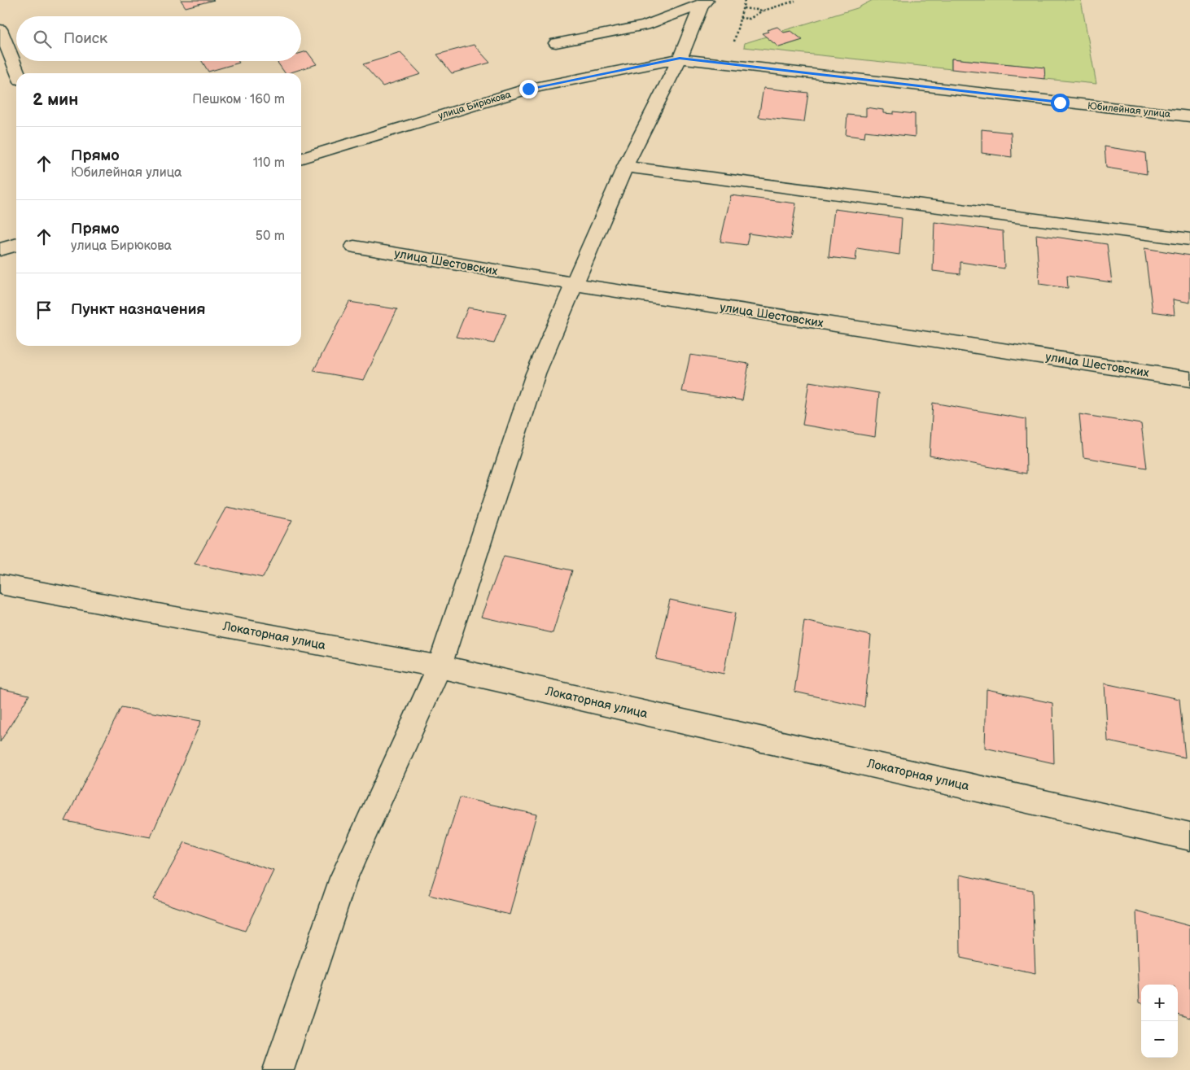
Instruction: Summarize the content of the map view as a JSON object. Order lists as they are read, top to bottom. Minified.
{"streets":{"street":["улица Бирюкова","Юбилейная улица","улица Шестовских","Локаторная улица"]},"crossings":[["улица Бирюкова","Юбилейная улица"]],"page":{"search":"Поиск","heading":["2 мин","Пешком · 160 m"],"list":[["Прямо","Юбилейная улица","110 m"],["Прямо","улица Бирюкова","50 m"],"Пункт назначения"],"map_buttons":["+","−"]}}
